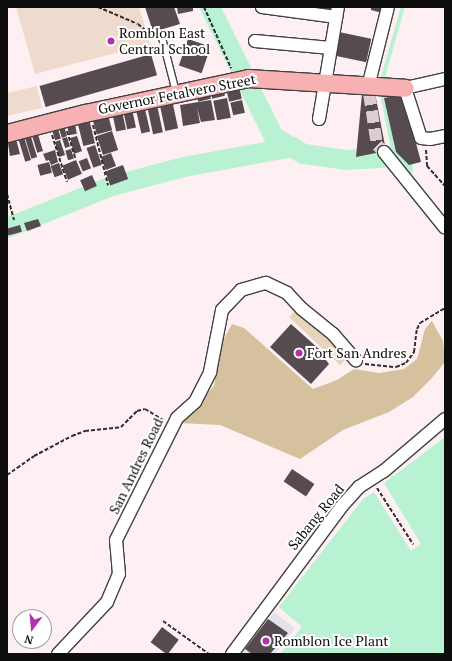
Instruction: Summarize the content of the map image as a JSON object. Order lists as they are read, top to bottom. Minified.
{"streets":{"street":["Governor Fetalvero Street","San Andres Road","Sabang Road"]},"places":["Romblon East Central School","Fort San Andres","Romblon Ice Plant"],"north":"bottom"}
